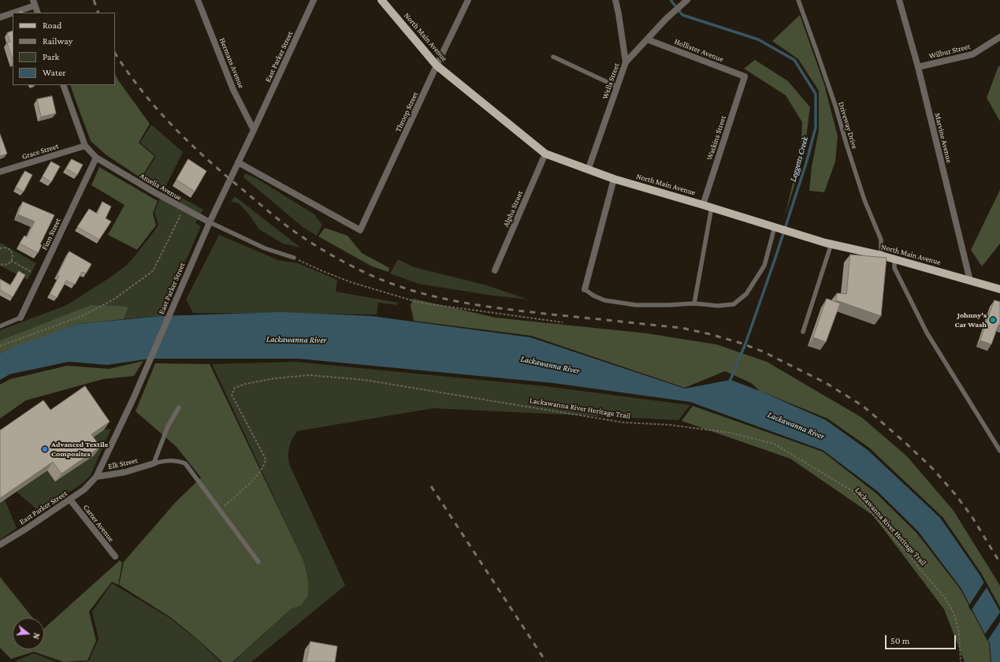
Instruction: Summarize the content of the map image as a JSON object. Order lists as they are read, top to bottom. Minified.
{"streets":{"main road":["North Main Avenue"],"street":["Hollister Avenue","Wilbur Street","East Parker Street","Hermans Avenue","Wells Street","Throop Street","Watkins Street","Marvine Avenue","Grace Street","Amelia Avenue","Alpha Street","Finn Street","Elk Street","Carter Avenue"],"lane":["Driveway Drive"],"path":["Lackawanna River Heritage Trail"]},"crossings":[["North Main Avenue","Wells Street"],["North Main Avenue","Throop Street"],["North Main Avenue","Driveway Drive"],["North Main Avenue","Watkins Street"],["North Main Avenue","Marvine Avenue"],["North Main Avenue","Alpha Street"],["Hollister Avenue","Wells Street"],["Hollister Avenue","Watkins Street"],["Wilbur Street","Marvine Avenue"],["East Parker Street","Hermans Avenue"],["East Parker Street","Throop Street"],["East Parker Street","Amelia Avenue"],["East Parker Street","Elk Street"],["East Parker Street","Carter Avenue"],["Grace Street","Amelia Avenue"],["Amelia Avenue","Finn Street"]],"water":["Leggetts Creek","Lackawanna River"],"places":["Johnny's Car Wash","Advanced Textile Composites"],"legend":["Road","Railway","Park","Water"],"scale_bar":"50 m","north":"right"}
